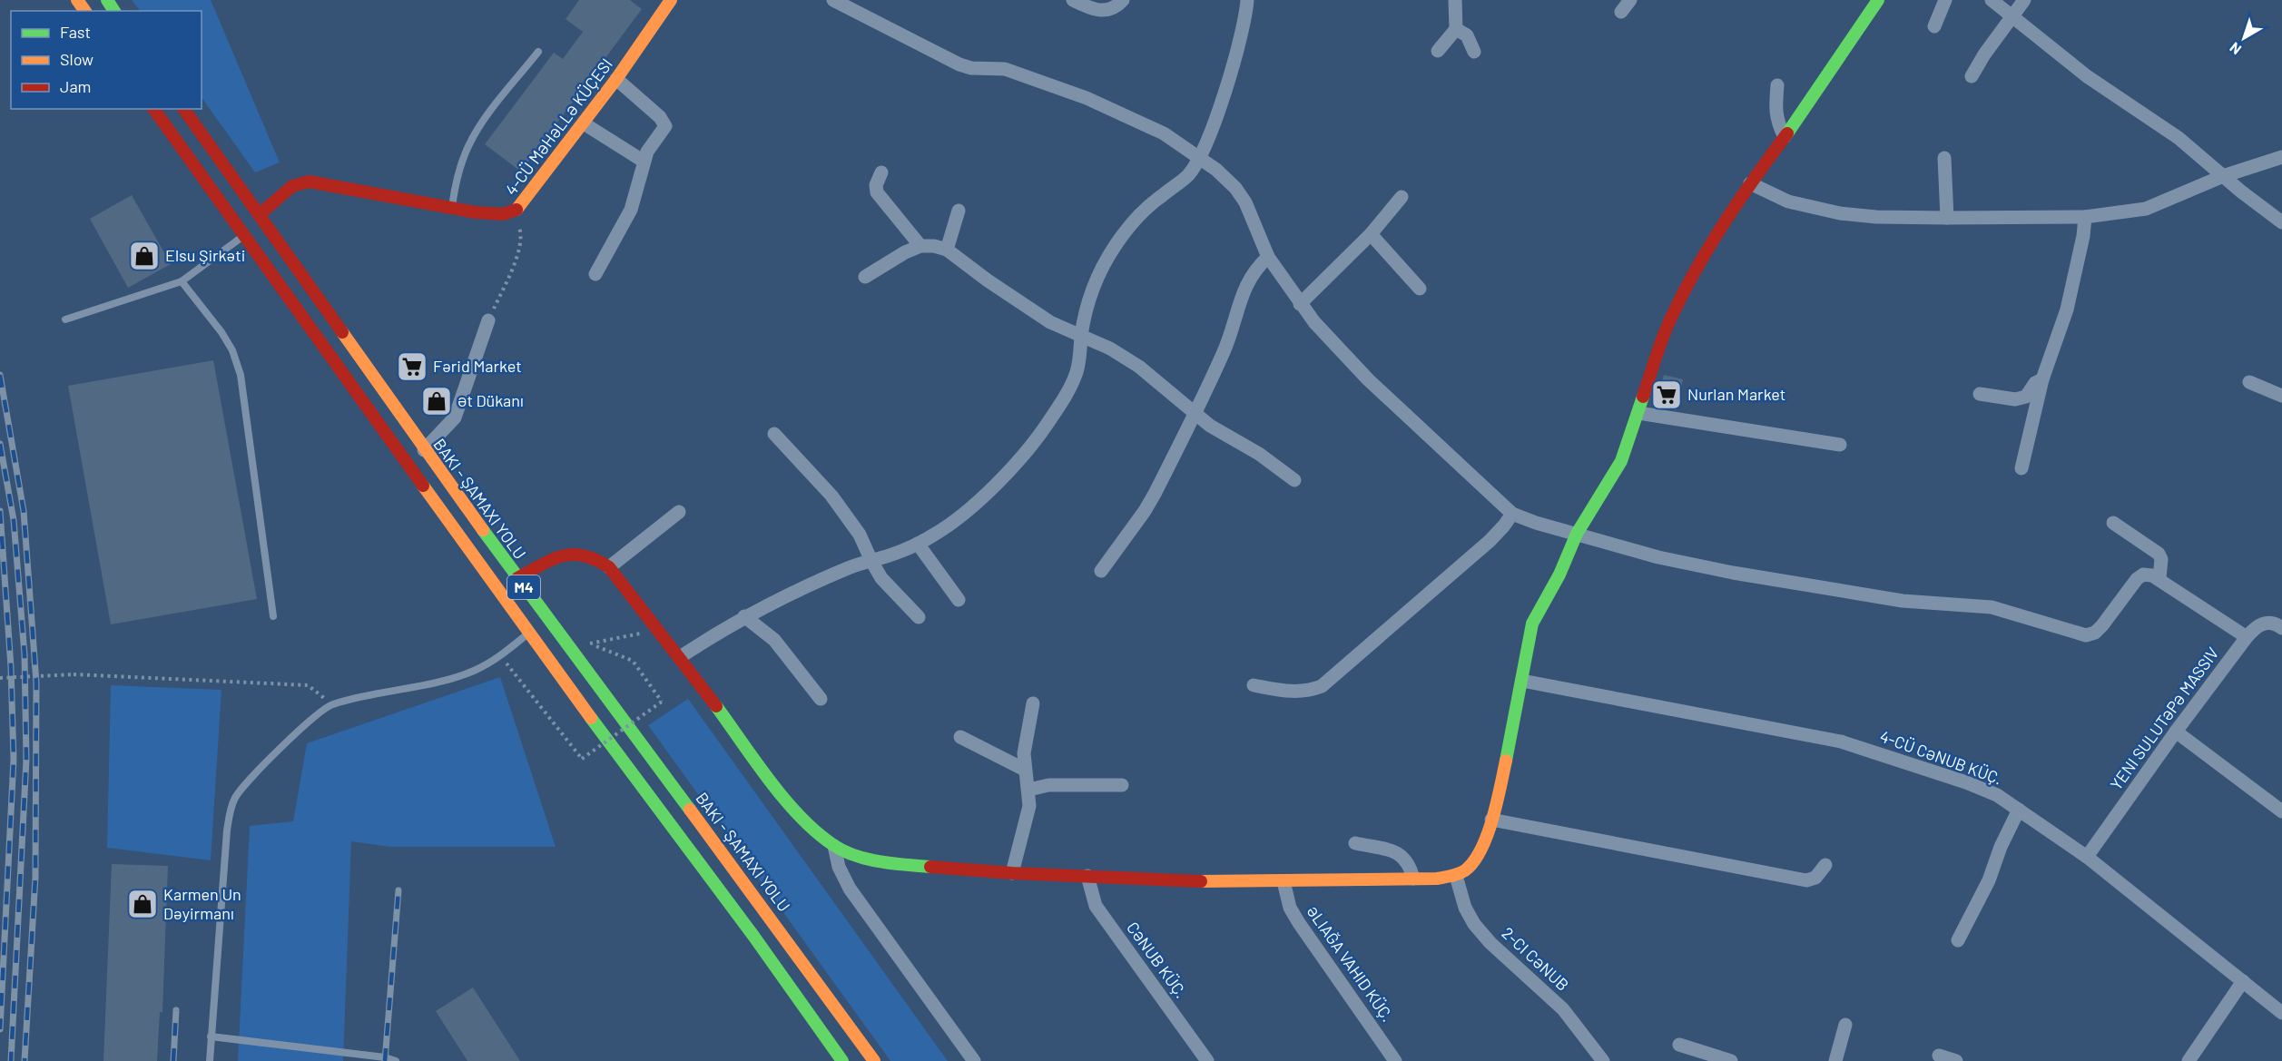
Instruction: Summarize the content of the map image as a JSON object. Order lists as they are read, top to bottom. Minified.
{"streets":{"main road":["4-CÜ MƏHƏLLƏ KÜÇESI","M4"],"street":["YENI SULUTƏPƏ MASSIV","4-CÜ CƏNUB KÜÇ.","2-CI CƏNUB","CƏNUB KÜÇ.","ƏLIAĞA VAHID KÜÇ."]},"crossings":[["4-CÜ MƏHƏLLƏ KÜÇESI","M4"],["YENI SULUTƏPƏ MASSIV","4-CÜ CƏNUB KÜÇ."]],"places":{"shop":["Elsu Şirkəti","Ət Dükanı","Karmen Un Dəyirmanı"],"supermarket":["Fərid Market","Nurlan Market"]},"legend":["Fast","Slow","Jam"],"north":"bottom left"}
